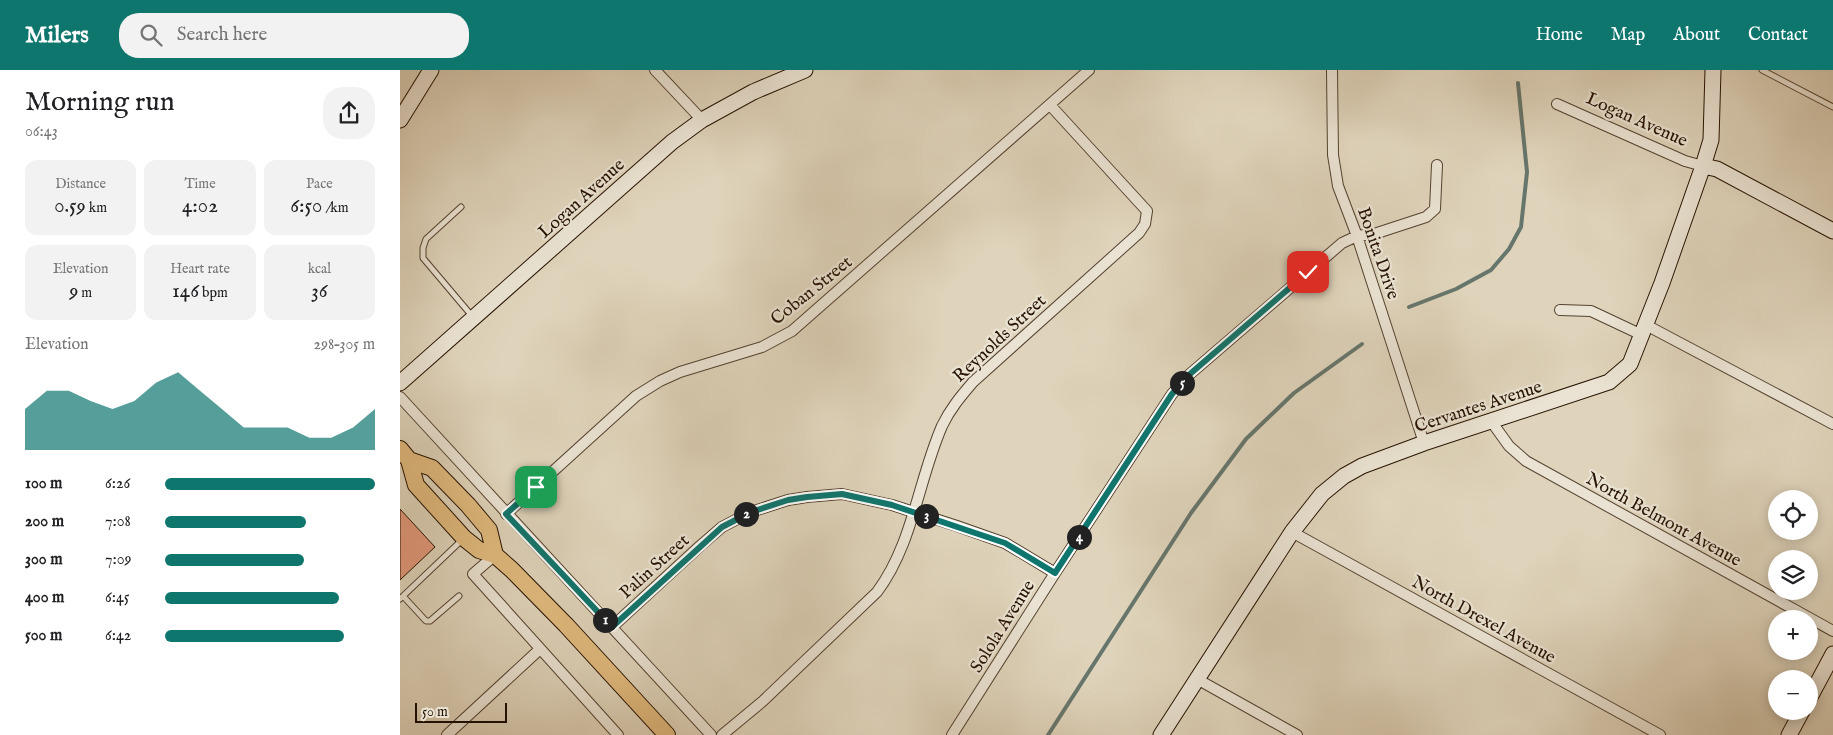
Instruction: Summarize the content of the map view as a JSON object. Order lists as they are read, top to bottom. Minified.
{"streets":{"street":["Logan Avenue","Bonita Drive","Coban Street","Reynolds Street","Cervantes Avenue","North Belmont Avenue","Palin Street","North Drexel Avenue","Solola Avenue"]},"crossings":[["Logan Avenue","Cervantes Avenue"],["Bonita Drive","Cervantes Avenue"],["Bonita Drive","Solola Avenue"],["Coban Street","Reynolds Street"],["Reynolds Street","Palin Street"],["Cervantes Avenue","North Belmont Avenue"],["Cervantes Avenue","North Drexel Avenue"],["Palin Street","Solola Avenue"]],"scale_bar":"50 m","page":{"header":"Milers","search":"Search here","nav":["Home","Map","About","Contact"],"heading":["Morning run","06:43"],"stats":[["Distance","0.59 km"],["Time","4:02"],["Pace","6:50 /km"],["Elevation","9 m"],["Heart rate","146 bpm"],["kcal","36"]],"chart":["Elevation","298–305 m"],"pins":["5","2","3","4","1"],"list":[{"name":"100 m","note":"6:26"},{"name":"200 m","note":"7:08"},{"name":"300 m","note":"7:09"},{"name":"400 m","note":"6:45"},{"name":"500 m","note":"6:42"}],"map_buttons":["+","−"],"scale":"50 m"}}
